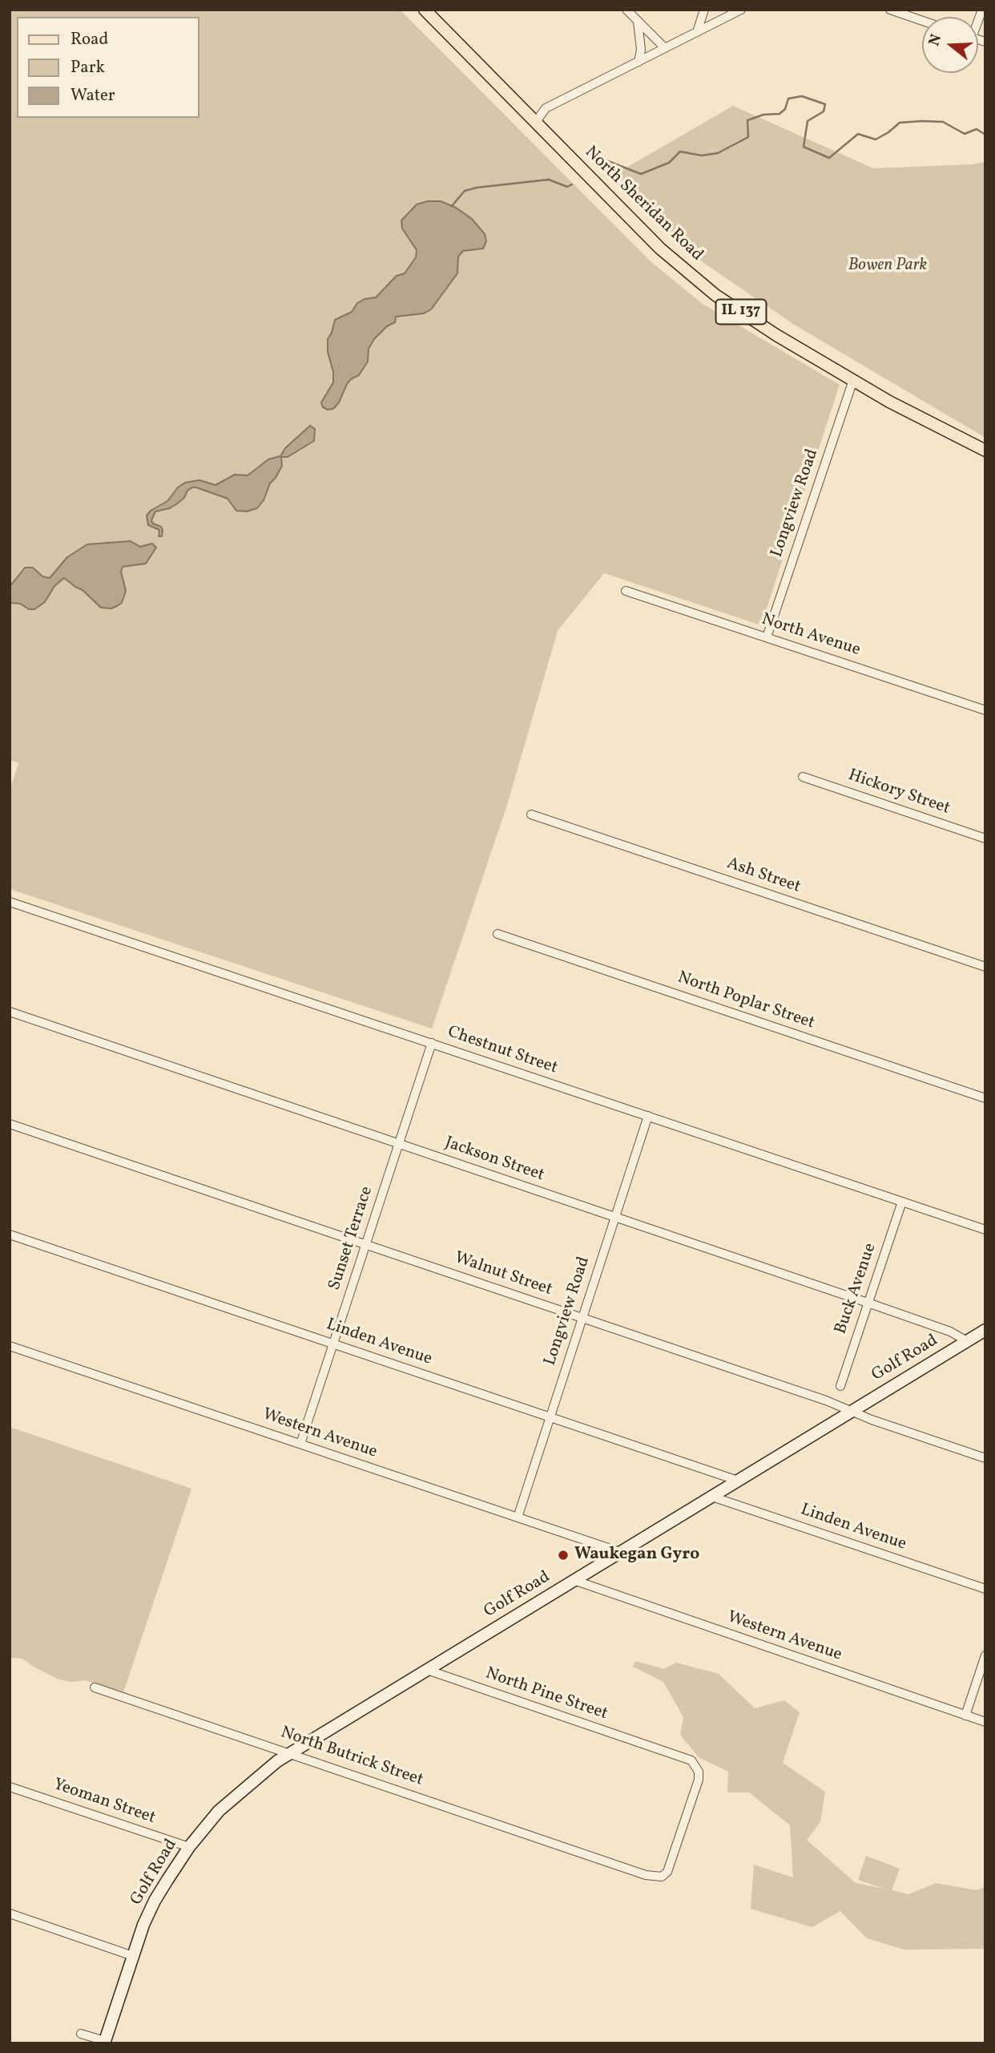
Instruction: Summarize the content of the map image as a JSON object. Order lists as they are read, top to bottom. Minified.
{"streets":{"main road":["North Sheridan Road","IL 137"],"street":["Longview Road","North Avenue","Hickory Street","Ash Street","North Poplar Street","Chestnut Street","Jackson Street","Sunset Terrace","Walnut Street","Buck Avenue","Linden Avenue","Golf Road","Western Avenue","North Pine Street","North Butrick Street","Yeoman Street"]},"crossings":[["North Sheridan Road","Longview Road"],["Longview Road","North Avenue"],["Longview Road","Chestnut Street"],["Longview Road","Jackson Street"],["Longview Road","Walnut Street"],["Longview Road","Linden Avenue"],["Longview Road","Western Avenue"],["Chestnut Street","Sunset Terrace"],["Chestnut Street","Buck Avenue"],["Jackson Street","Sunset Terrace"],["Jackson Street","Buck Avenue"],["Jackson Street","Golf Road"],["Sunset Terrace","Walnut Street"],["Sunset Terrace","Linden Avenue"],["Sunset Terrace","Western Avenue"],["Walnut Street","Golf Road"],["Linden Avenue","Golf Road"],["Golf Road","Western Avenue"],["Golf Road","North Pine Street"],["Golf Road","North Butrick Street"],["Golf Road","Yeoman Street"],["North Pine Street","North Butrick Street"]],"parks":["Bowen Park"],"places":["Waukegan Gyro"],"legend":["Road","Park","Water"],"north":"left"}
